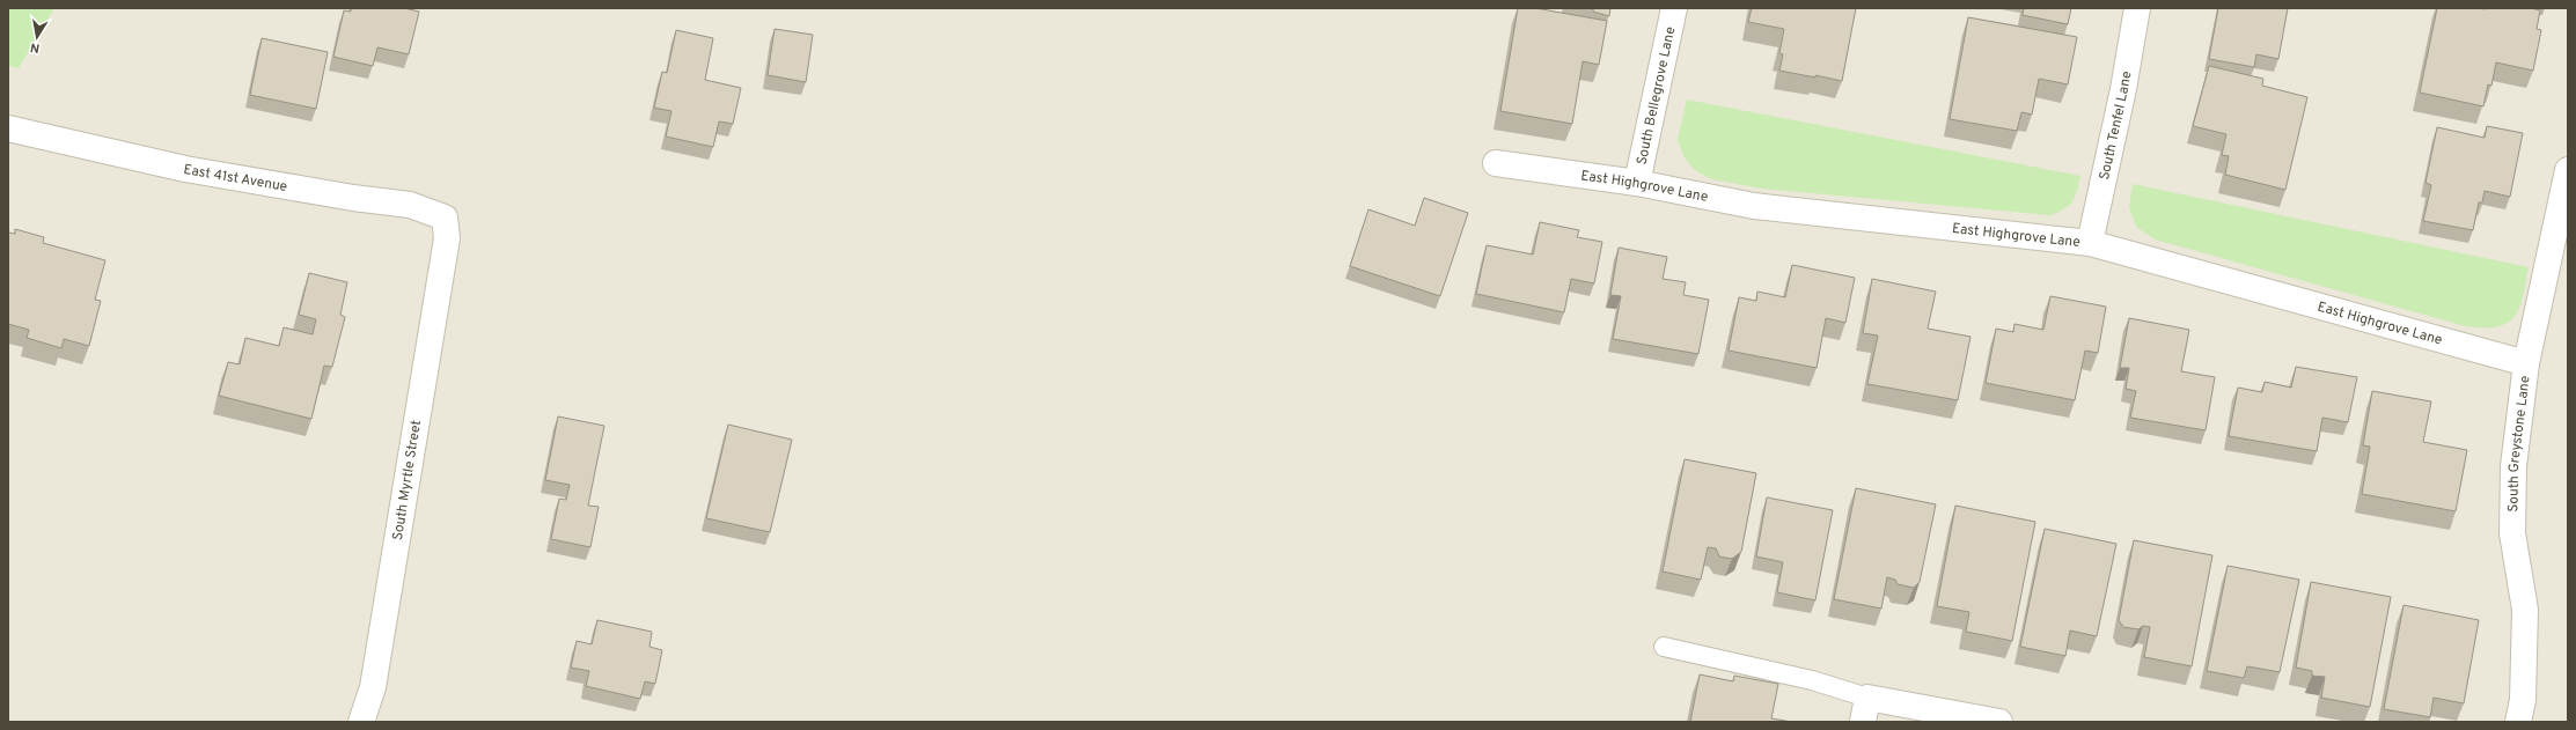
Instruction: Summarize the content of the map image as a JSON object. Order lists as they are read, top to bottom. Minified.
{"streets":{"street":["South Bellegrove Lane","South Tenfel Lane","East 41st Avenue","East Highgrove Lane","South Greystone Lane","South Myrtle Street"]},"crossings":[["South Bellegrove Lane","East Highgrove Lane"],["South Tenfel Lane","East Highgrove Lane"],["East 41st Avenue","South Myrtle Street"],["East Highgrove Lane","South Greystone Lane"]],"north":"bottom"}
